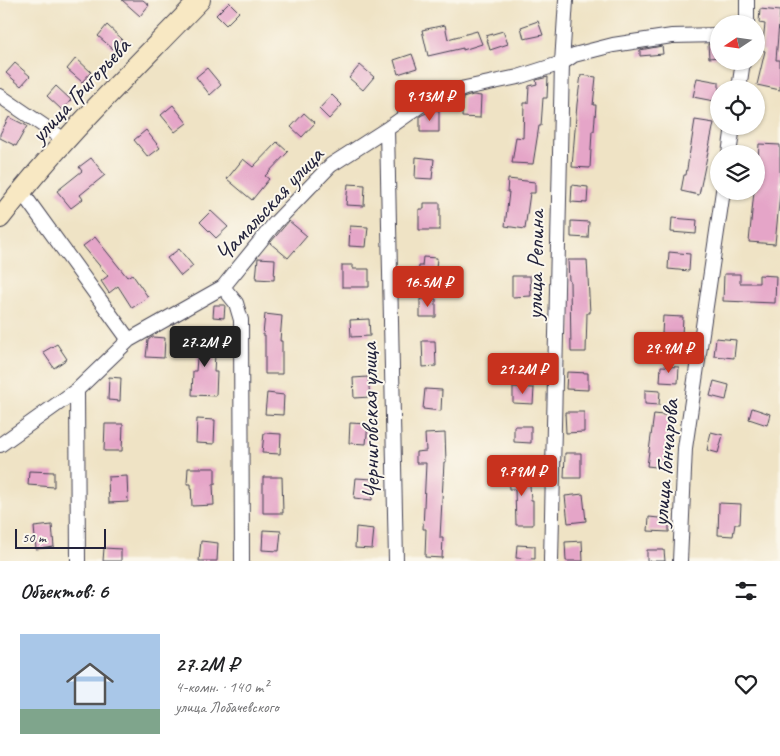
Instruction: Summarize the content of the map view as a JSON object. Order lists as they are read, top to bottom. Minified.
{"streets":{"main road":["улица Григорьева"],"street":["Чамальская улица","улица Репина","Черниговская улица","улица Гончарова"]},"crossings":[["Чамальская улица","улица Репина"],["Чамальская улица","Черниговская улица"]],"scale_bar":"50 m","north":"left","page":{"price":["9.13M ₽","16.5M ₽","27.2M ₽","29.9M ₽","21.2M ₽","9.79M ₽"],"scale":"50 m","heading":"Объектов: 6","list":[{"name":"27.2M ₽","note":"4-комн. · 140 m² · улица Лобачевского"}]}}
